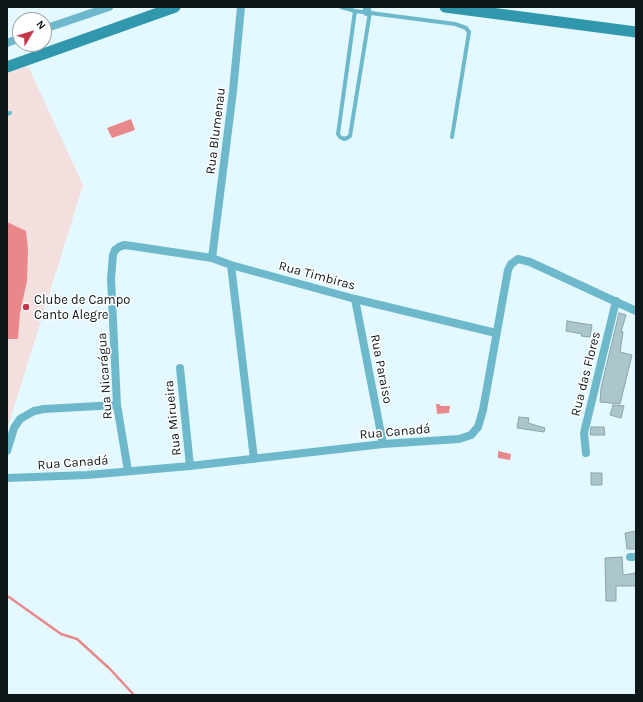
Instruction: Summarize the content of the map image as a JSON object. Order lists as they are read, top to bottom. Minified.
{"streets":{"street":["Rua Blumenau","Rua Timbiras","Rua Paraiso","Rua das Flores","Rua Nicarágua","Rua Mirueira","Rua Canadá"]},"crossings":[["Rua Blumenau","Rua Timbiras"],["Rua Timbiras","Rua Paraiso"],["Rua Timbiras","Rua Nicarágua"],["Rua Timbiras","Rua Canadá"],["Rua Paraiso","Rua Canadá"],["Rua das Flores","Rua Canadá"],["Rua Nicarágua","Rua Canadá"],["Rua Mirueira","Rua Canadá"]],"places":["Clube de Campo Canto Alegre"],"north":"top right"}
